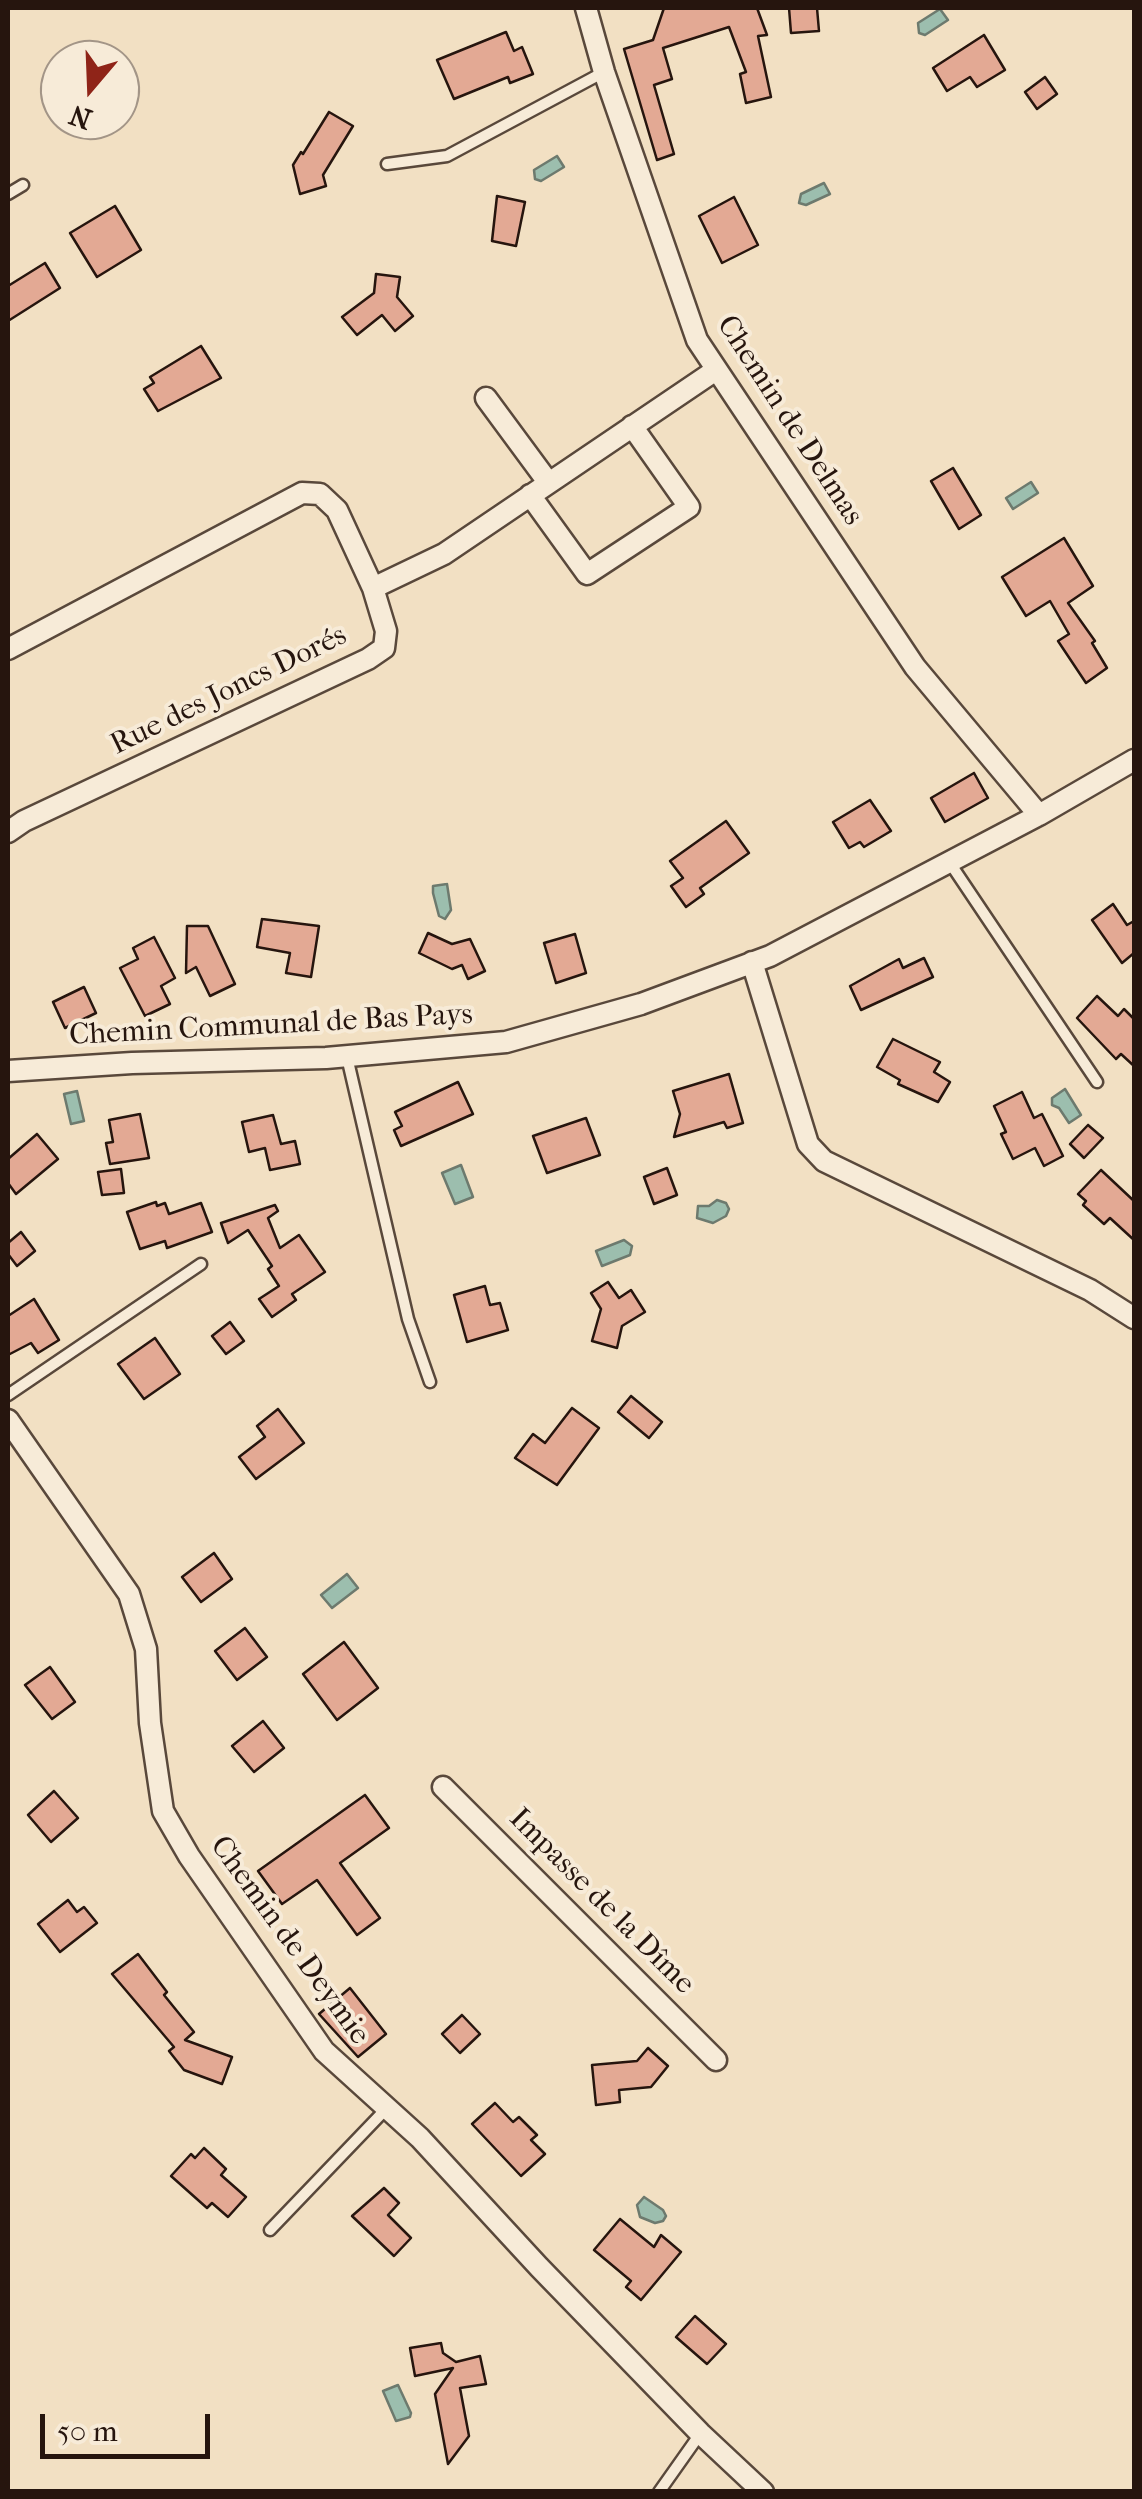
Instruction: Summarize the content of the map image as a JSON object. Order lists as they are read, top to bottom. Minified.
{"streets":{"street":["Chemin de Delmas","Rue des Joncs Dorés","Chemin Communal de Bas Pays","Impasse de la Dîme","Chemin de Deymie"]},"crossings":[["Chemin de Delmas","Chemin Communal de Bas Pays"]],"scale_bar":"50 m","north":"bottom"}
